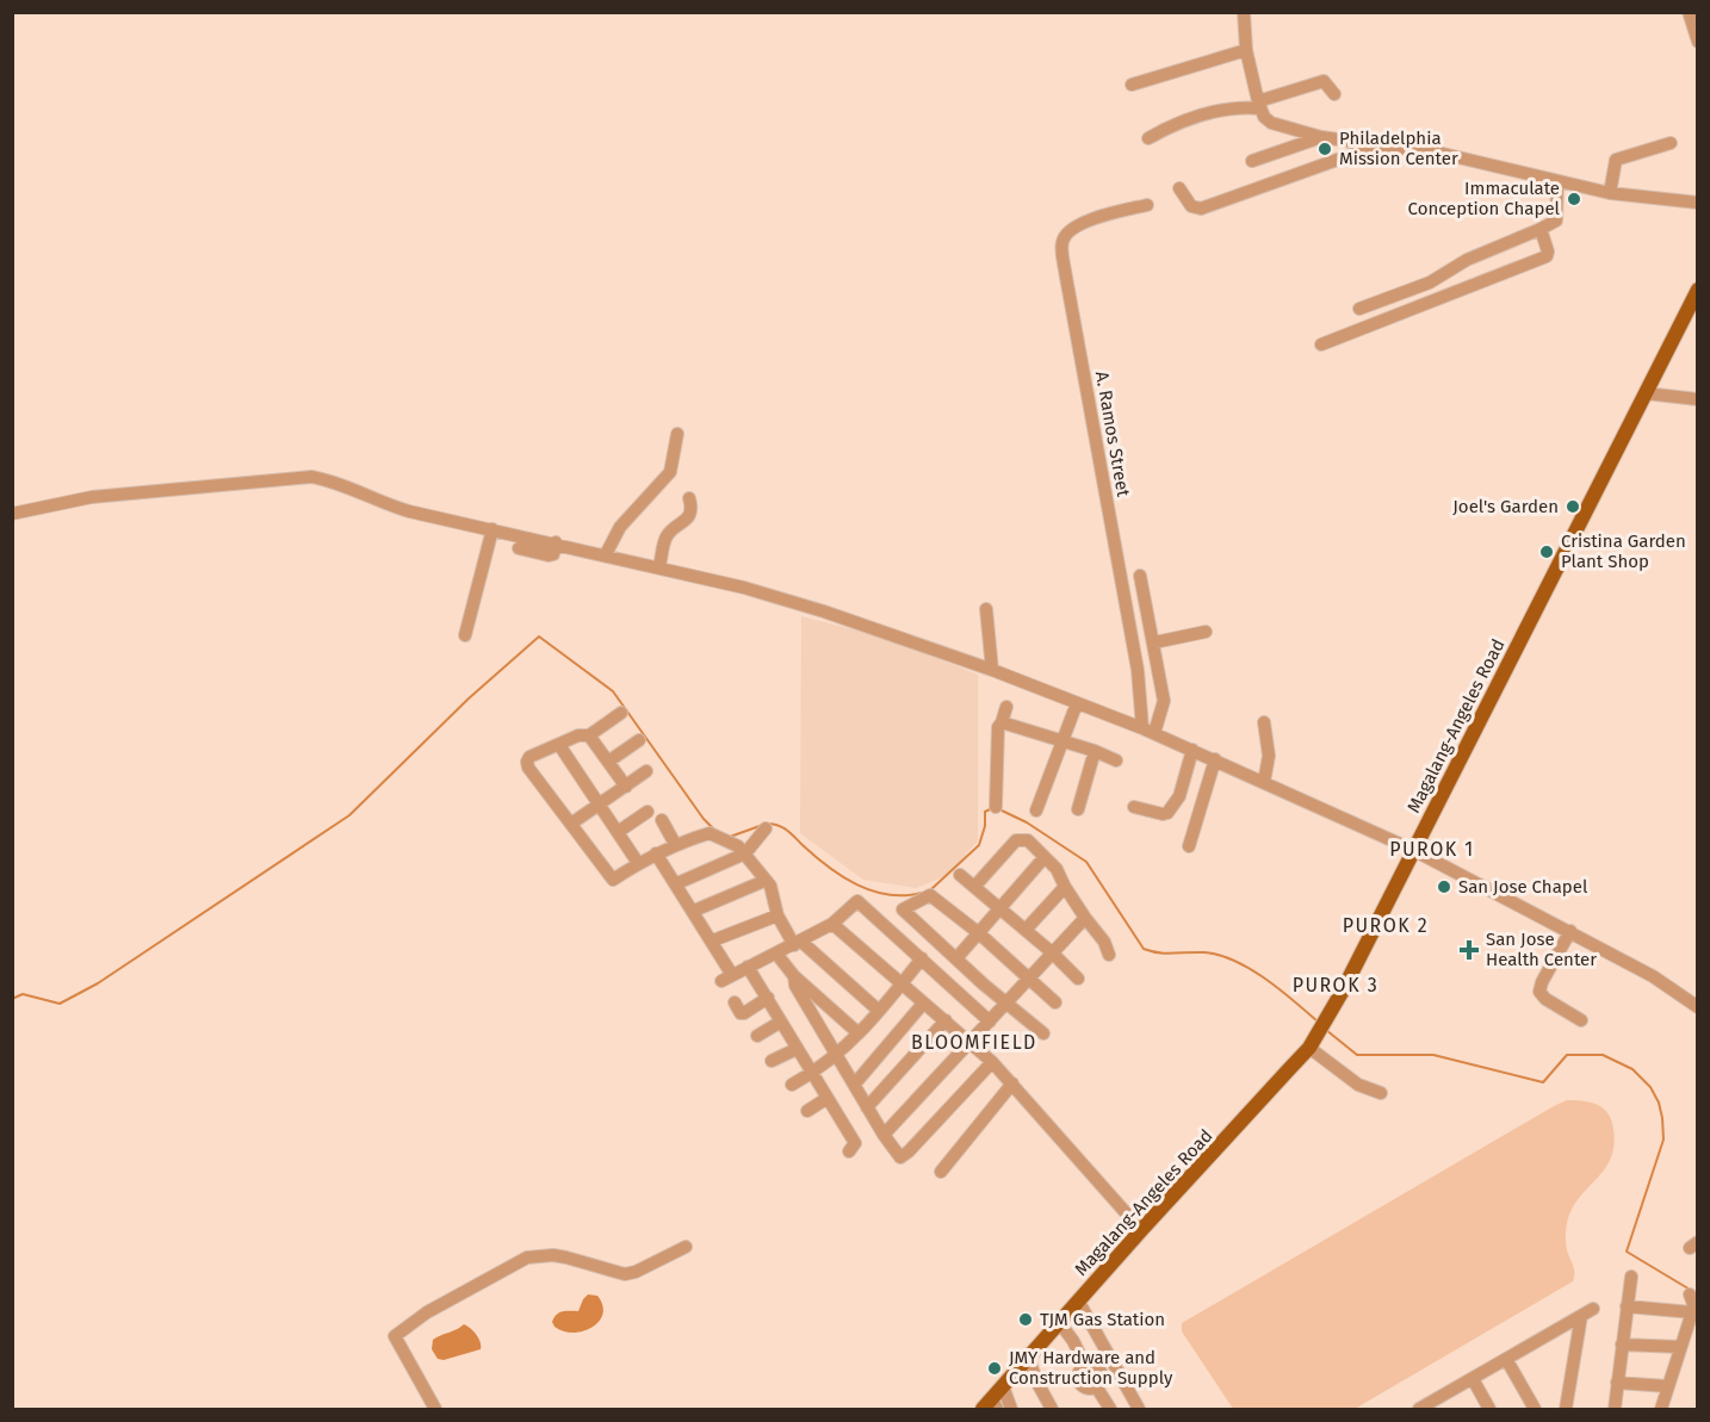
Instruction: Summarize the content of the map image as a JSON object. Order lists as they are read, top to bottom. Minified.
{"streets":{"main road":["Magalang-Angeles Road"],"street":["A. Ramos Street"]},"districts":["PUROK 1","PUROK 2","PUROK 3","BLOOMFIELD"],"places":{"other":["Philadelphia Mission Center","Immaculate Conception Chapel","Joel's Garden","Cristina Garden Plant Shop","San Jose Chapel","TJM Gas Station","JMY Hardware and Construction Supply"],"health":["San Jose Health Center"]}}
